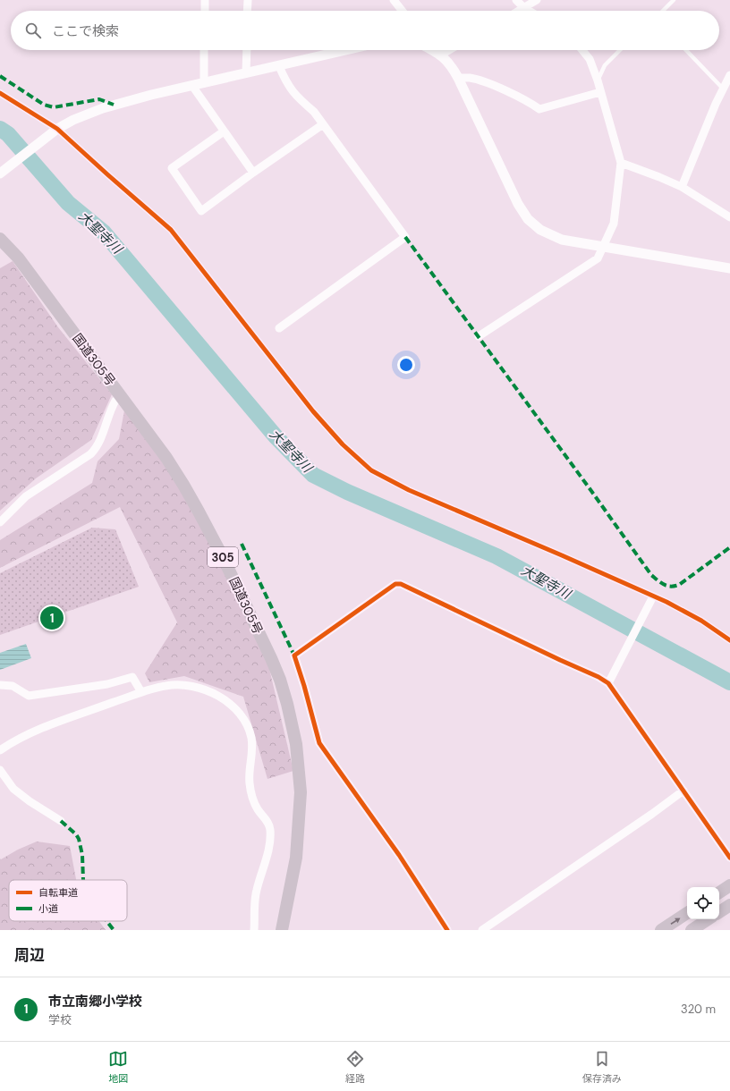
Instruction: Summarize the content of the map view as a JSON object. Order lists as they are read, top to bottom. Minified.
{"streets":{"highway":["国道305号","305"]},"water":["大聖寺川"],"legend":["自転車道","小道"],"page":{"search":"ここで検索","pins":"1","heading":"周辺","list":[{"mark":"1","name":"市立南郷小学校","note":"学校","value":"320 m"}],"nav":["地図","経路","保存済み"]}}
